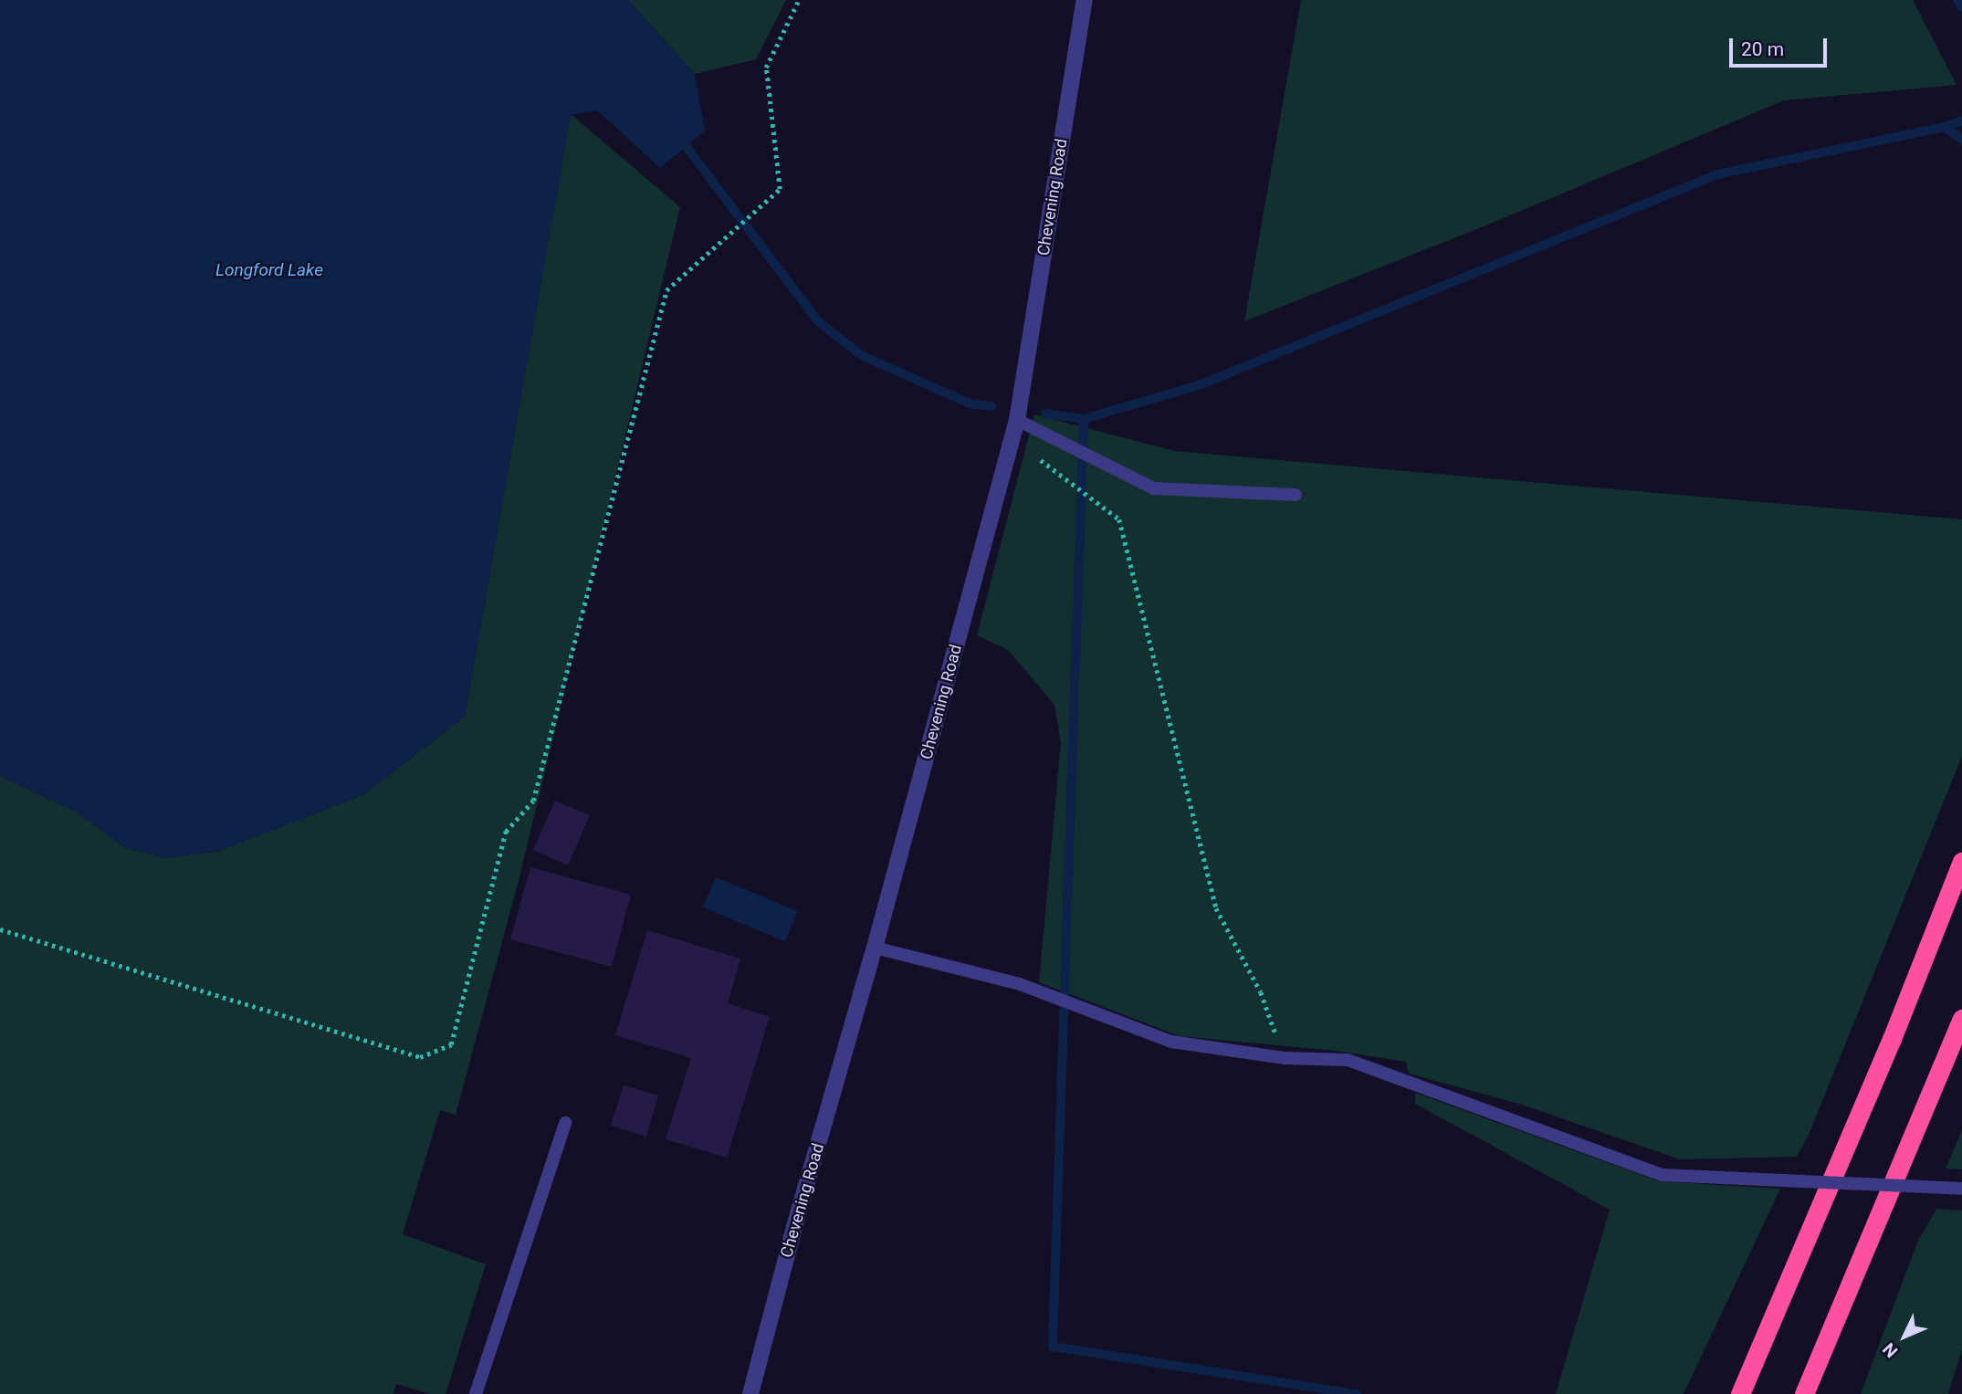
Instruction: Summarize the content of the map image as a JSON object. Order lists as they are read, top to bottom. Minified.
{"streets":{"street":["Chevening Road"]},"water":["Longford Lake"],"scale_bar":"20 m","north":"bottom left"}
